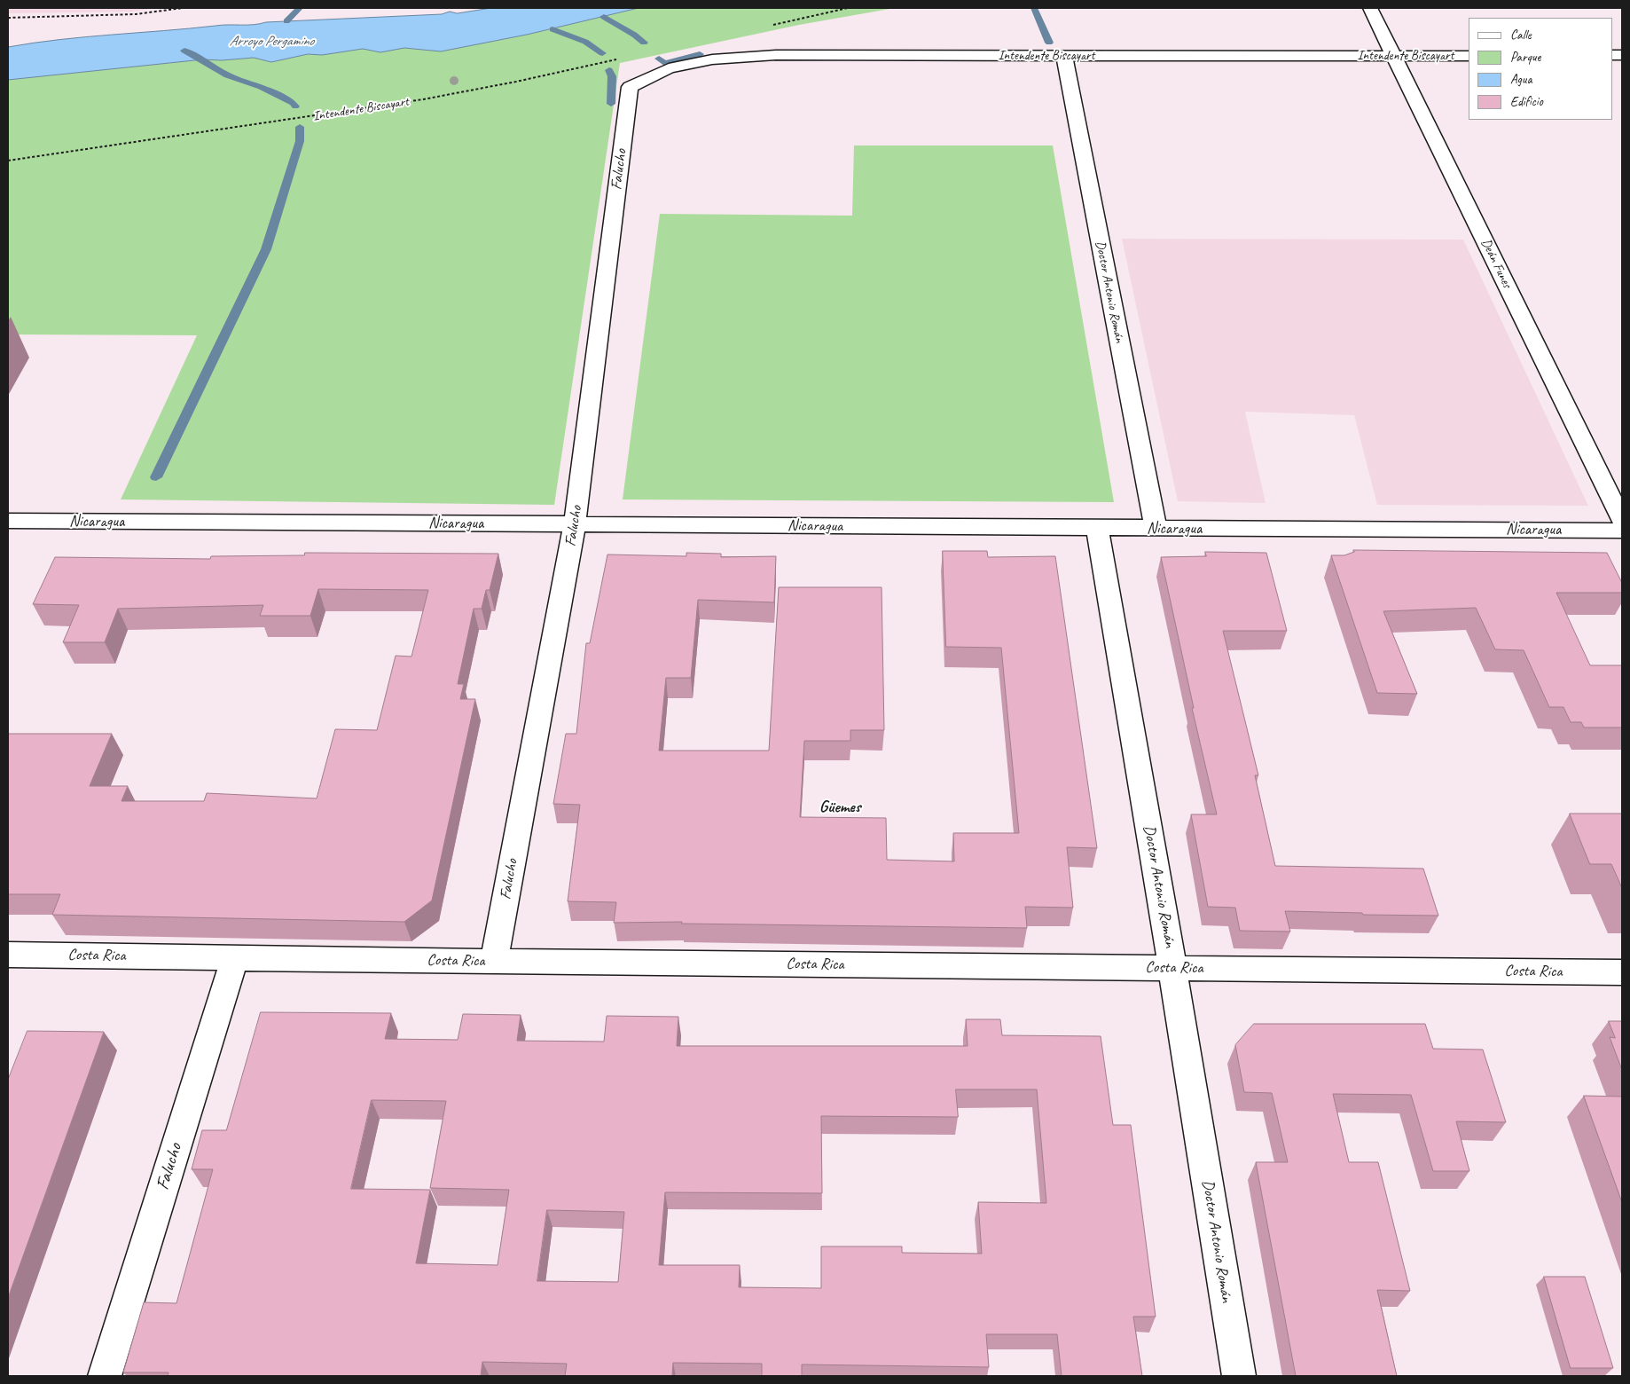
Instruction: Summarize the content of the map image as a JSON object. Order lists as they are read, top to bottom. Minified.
{"streets":{"street":["Intendente Biscayart","Falucho","Deán Funes","Doctor Antonio Román","Nicaragua","Costa Rica"]},"crossings":[["Intendente Biscayart","Falucho"],["Intendente Biscayart","Deán Funes"],["Intendente Biscayart","Doctor Antonio Román"],["Falucho","Nicaragua"],["Falucho","Costa Rica"],["Doctor Antonio Román","Nicaragua"],["Doctor Antonio Román","Costa Rica"]],"districts":["Güemes"],"water":["Arroyo Pergamino"],"legend":["Calle","Parque","Agua","Edificio"]}
